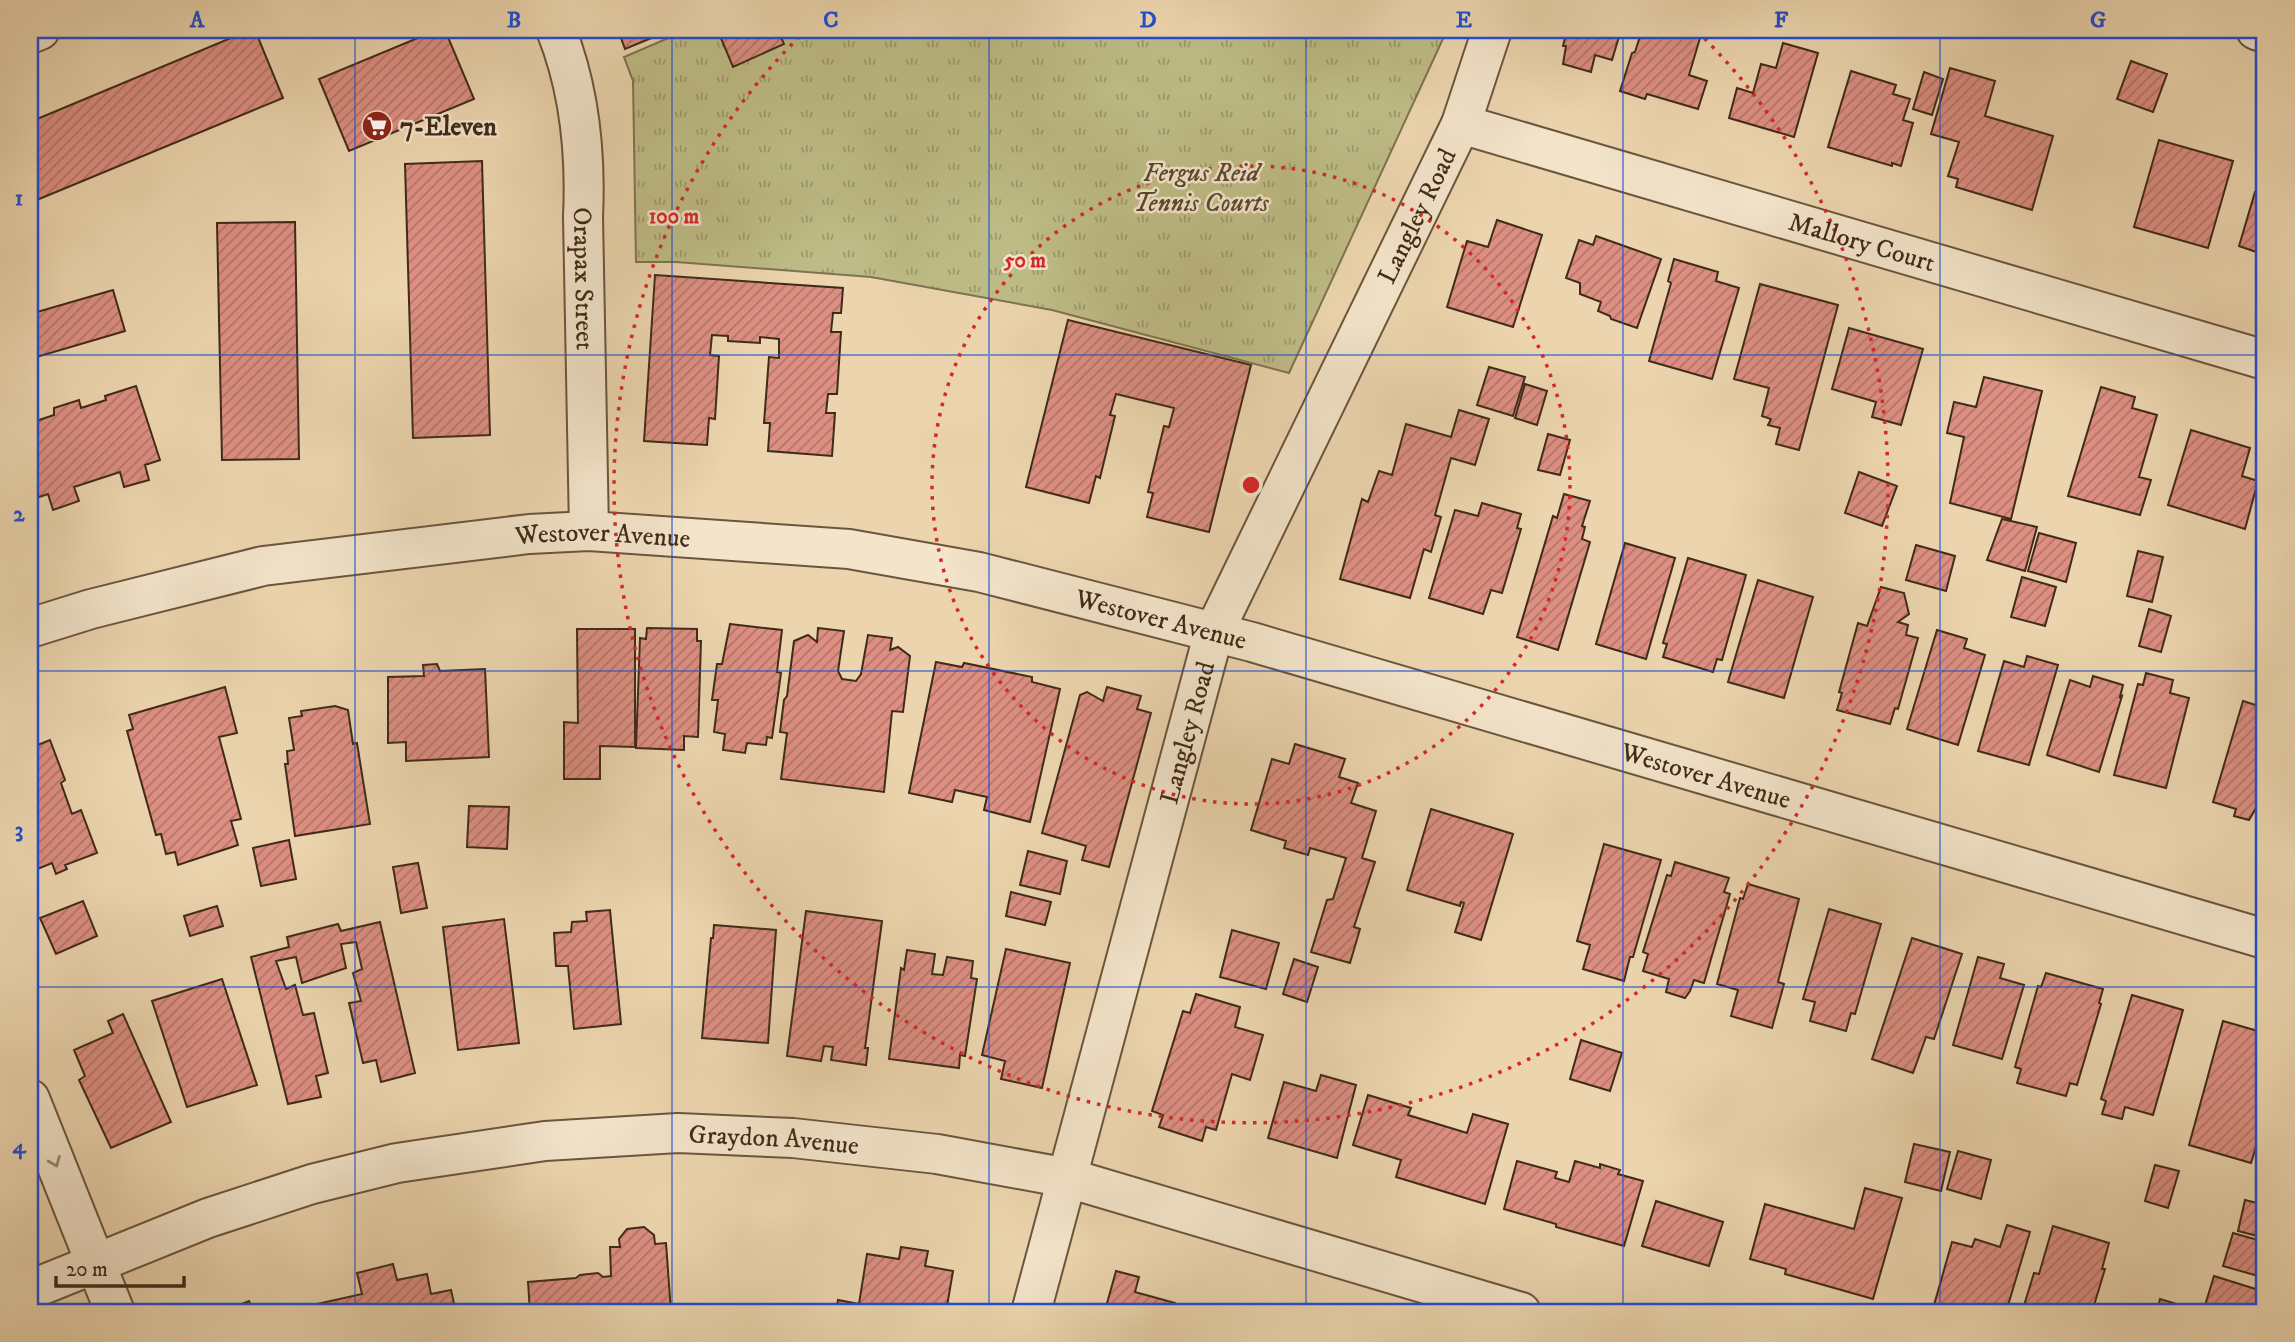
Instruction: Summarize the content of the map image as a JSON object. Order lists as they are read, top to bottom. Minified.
{"streets":{"street":["Langley Road","Mallory Court","Orapax Street","Westover Avenue","Graydon Avenue"]},"crossings":[["Langley Road","Mallory Court"],["Langley Road","Westover Avenue"],["Langley Road","Graydon Avenue"],["Orapax Street","Westover Avenue"]],"parks":["Fergus Reid Tennis Courts"],"places":{"supermarket":["7-Eleven"]},"scale_bar":"20 m","grid":{"columns":["A","B","C","D","E","F","G"],"rows":["1","2","3","4"]},"rings":["100 m","50 m"]}
